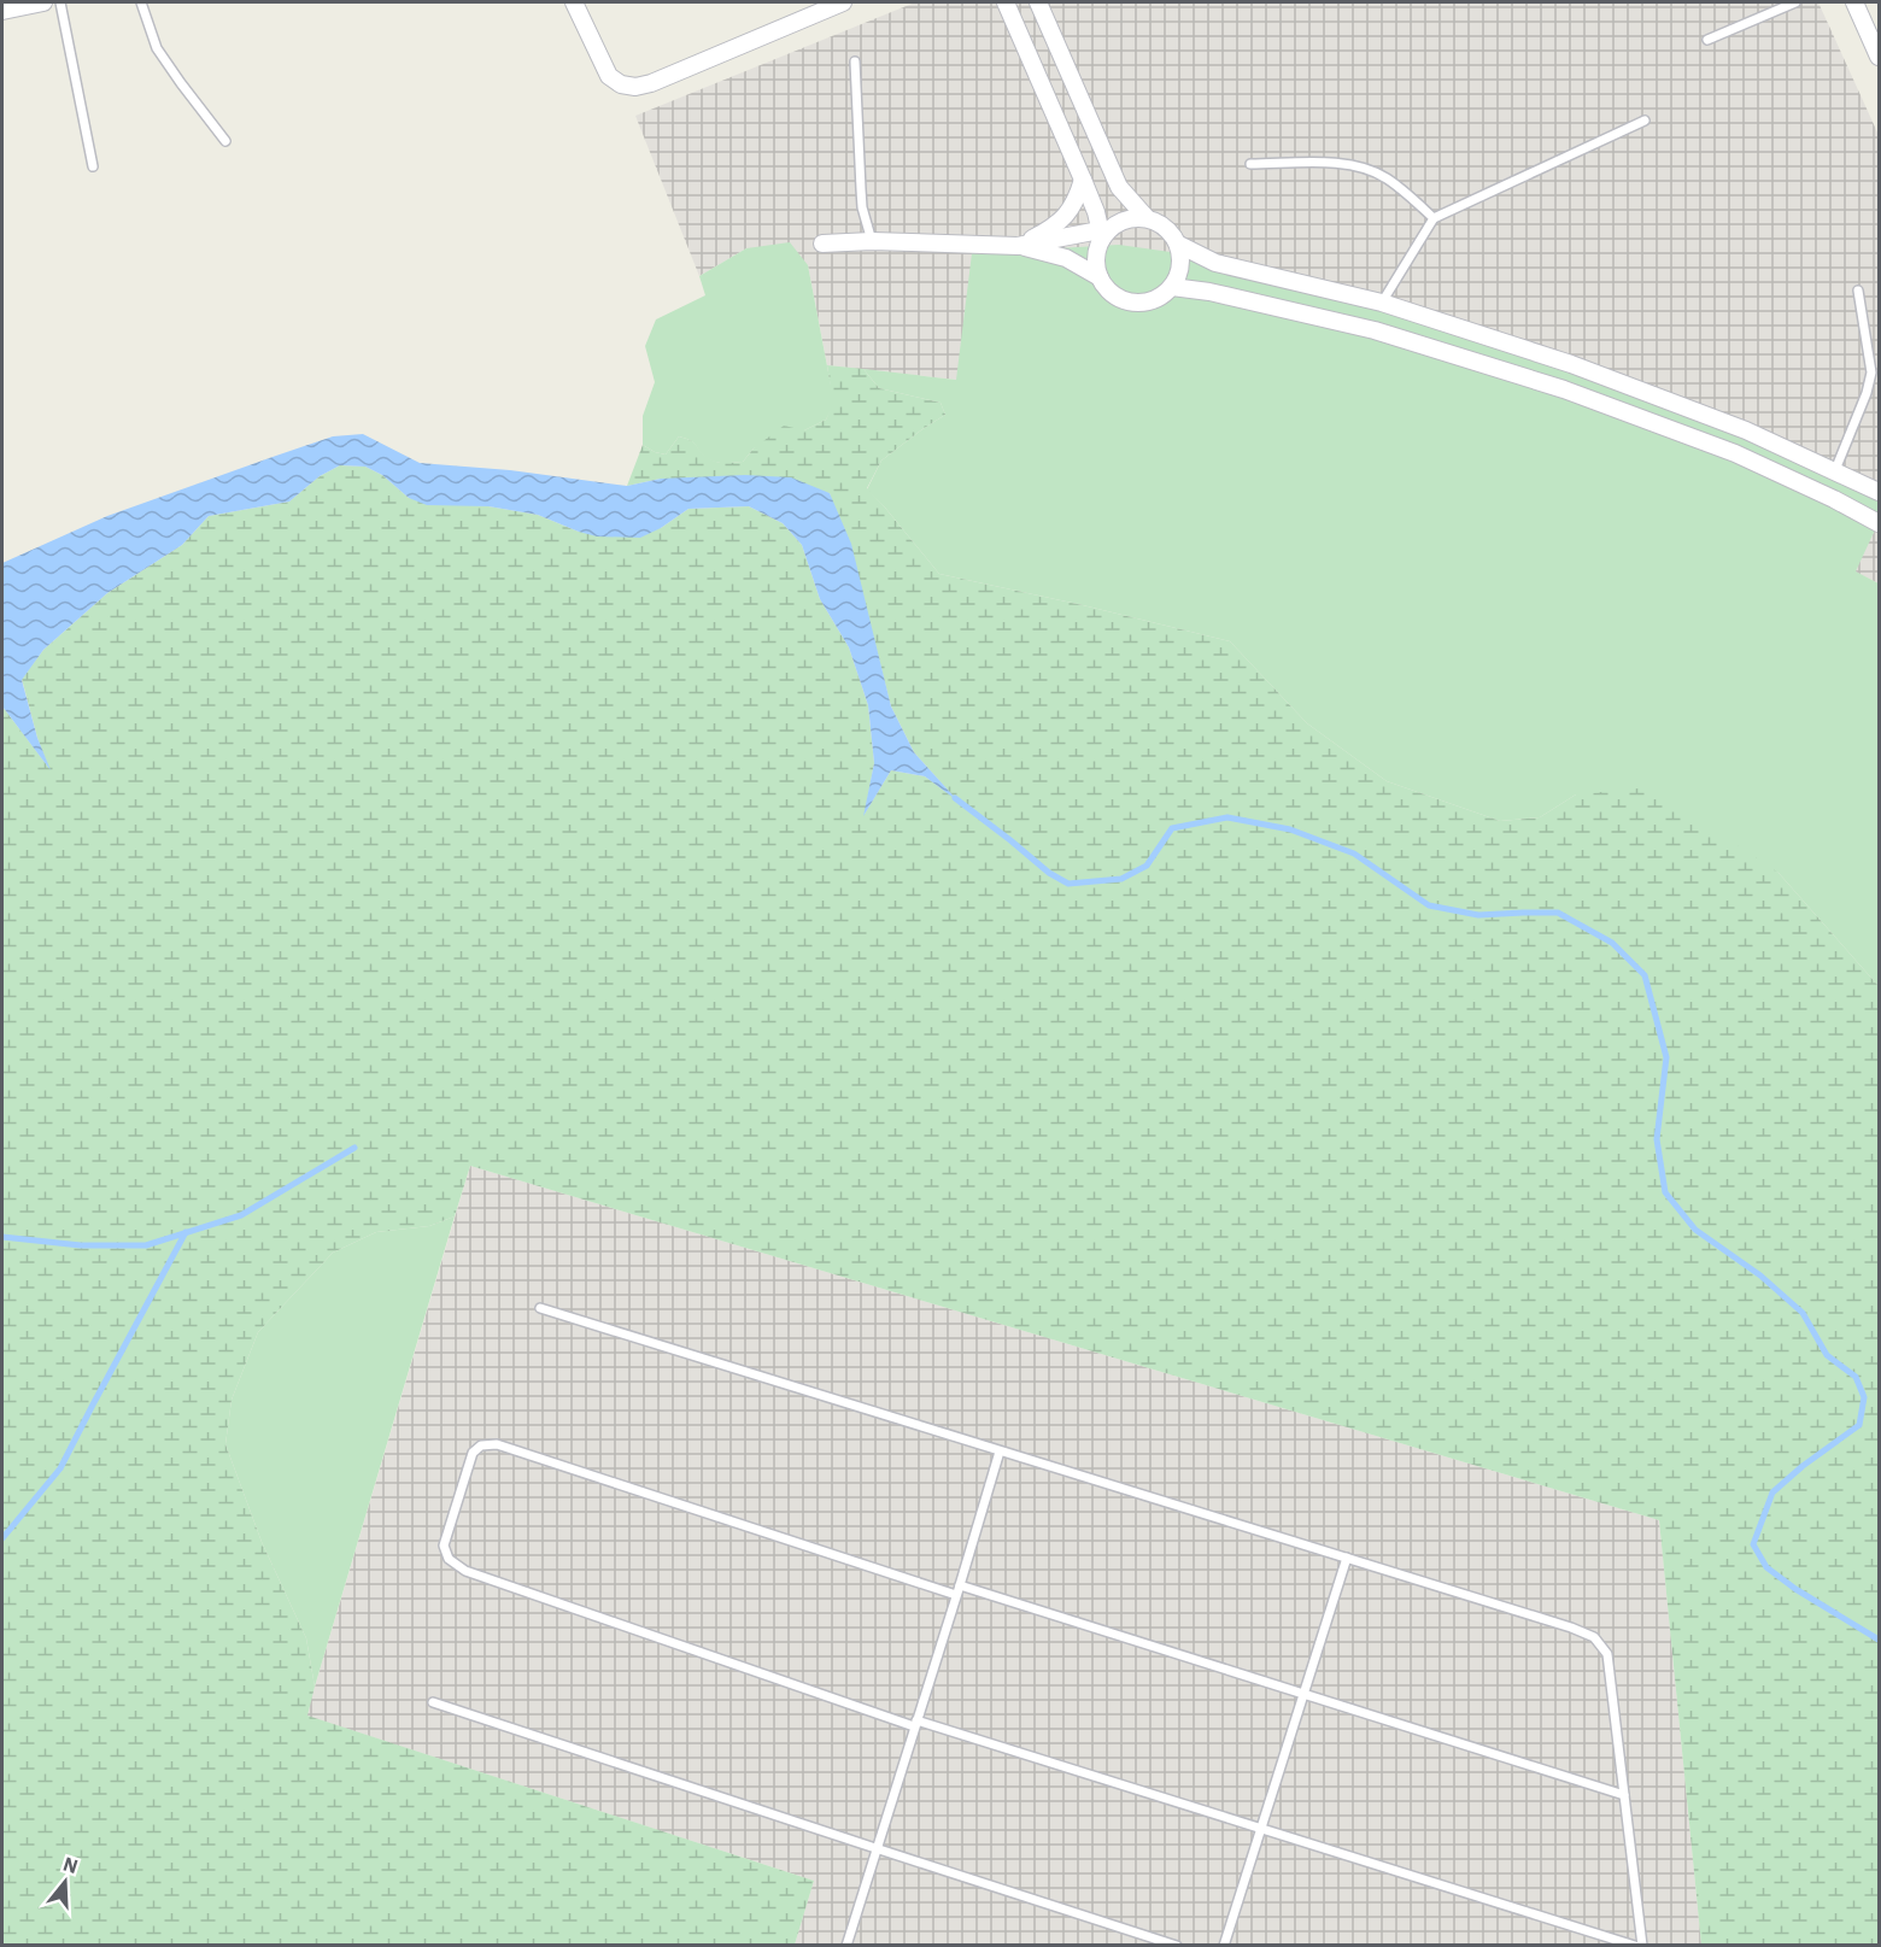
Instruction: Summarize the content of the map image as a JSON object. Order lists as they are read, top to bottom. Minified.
{"north":"top"}
